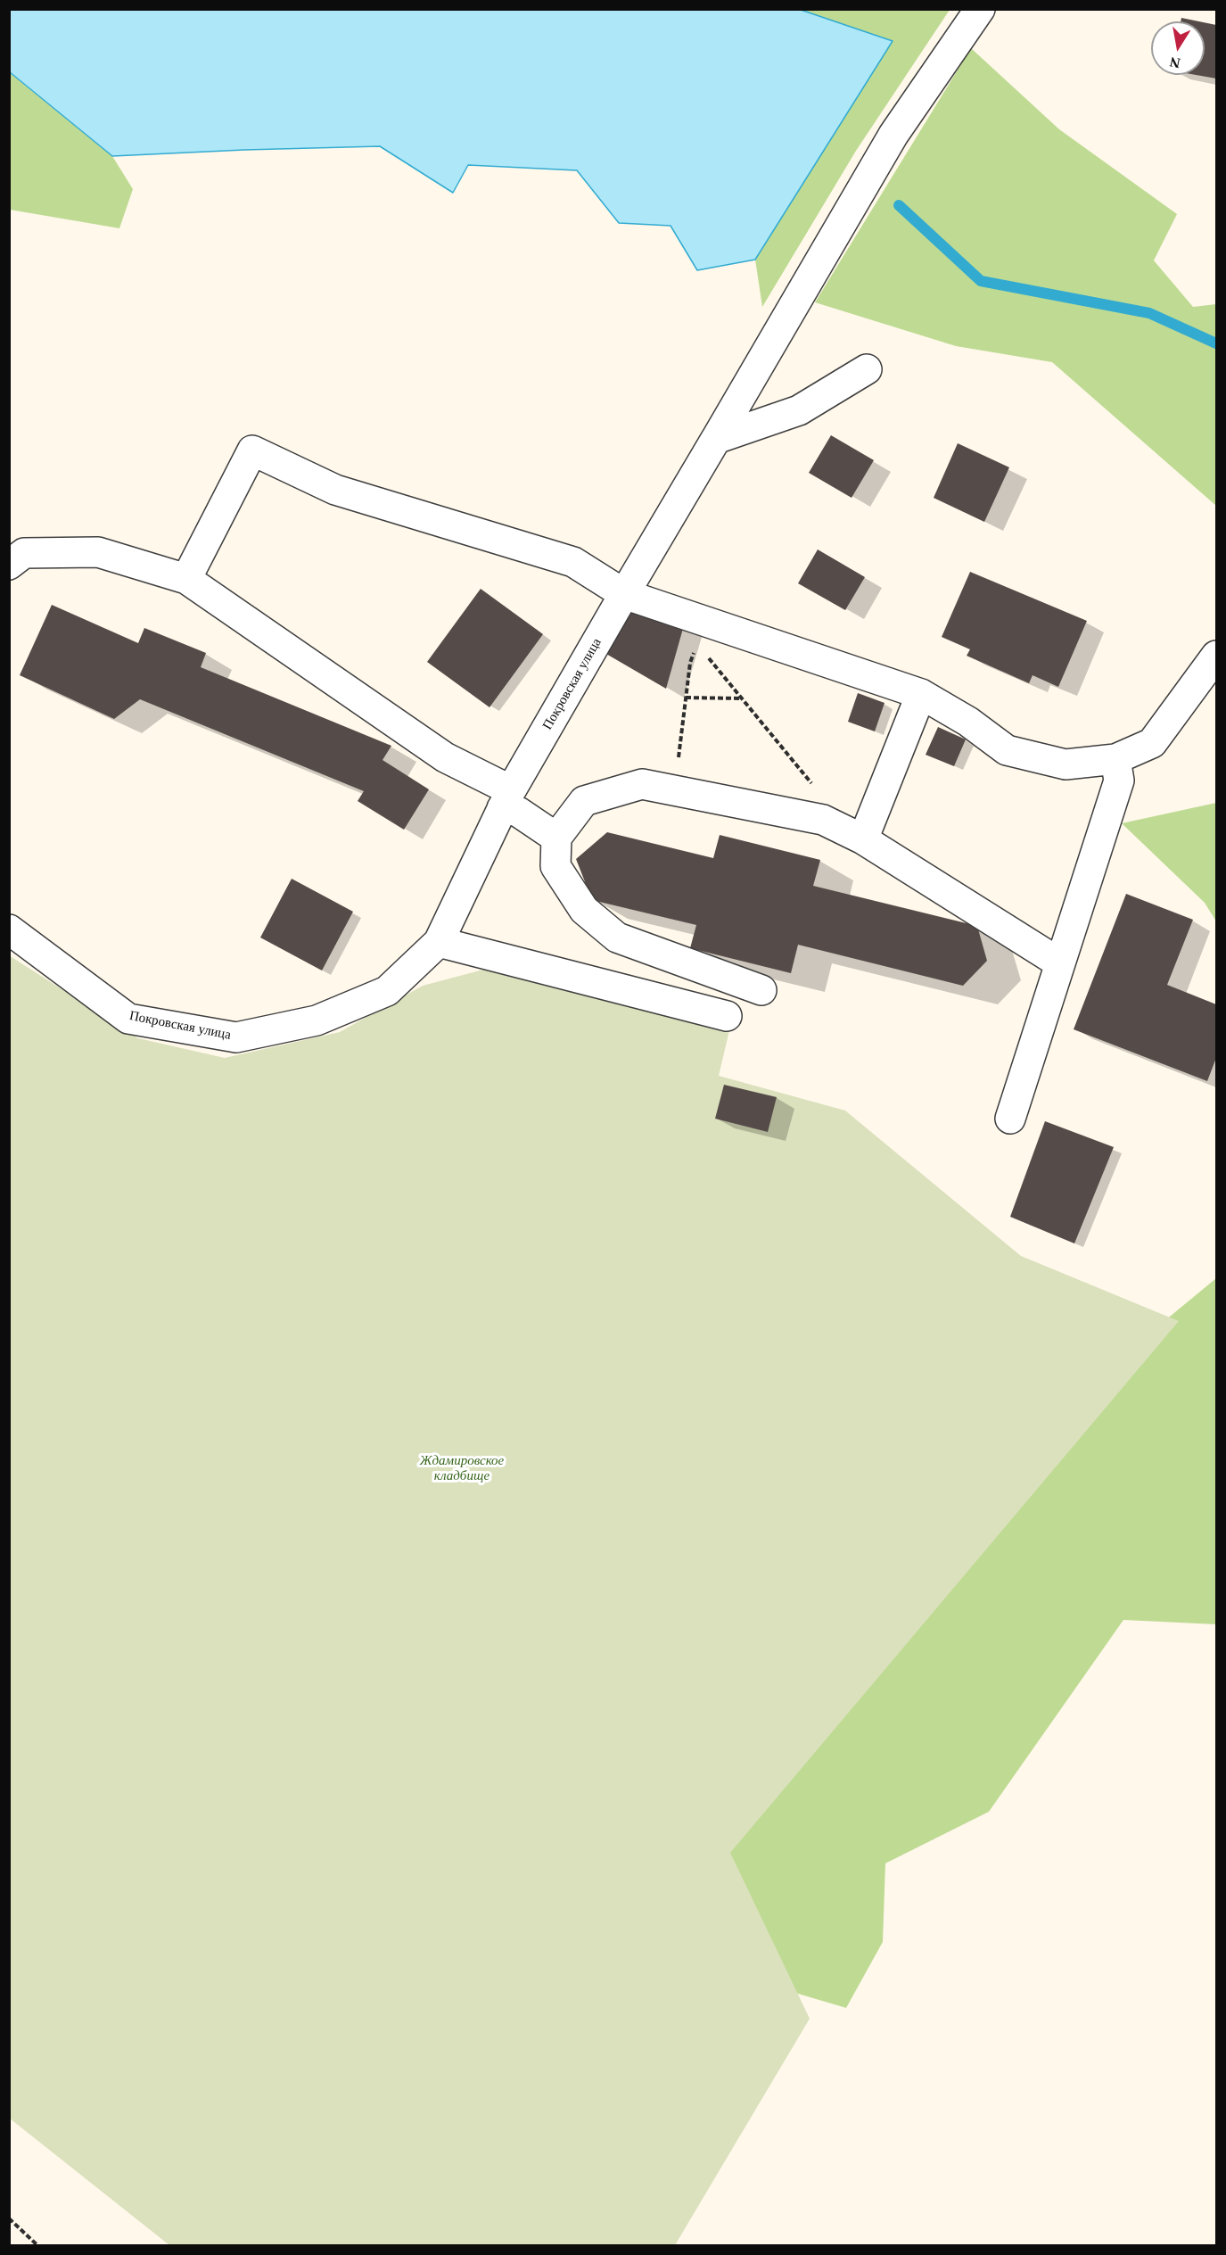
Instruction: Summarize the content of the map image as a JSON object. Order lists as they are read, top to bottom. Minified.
{"streets":{"street":["Покровская улица"]},"parks":["Ждамировское кладбище"],"north":"bottom"}
